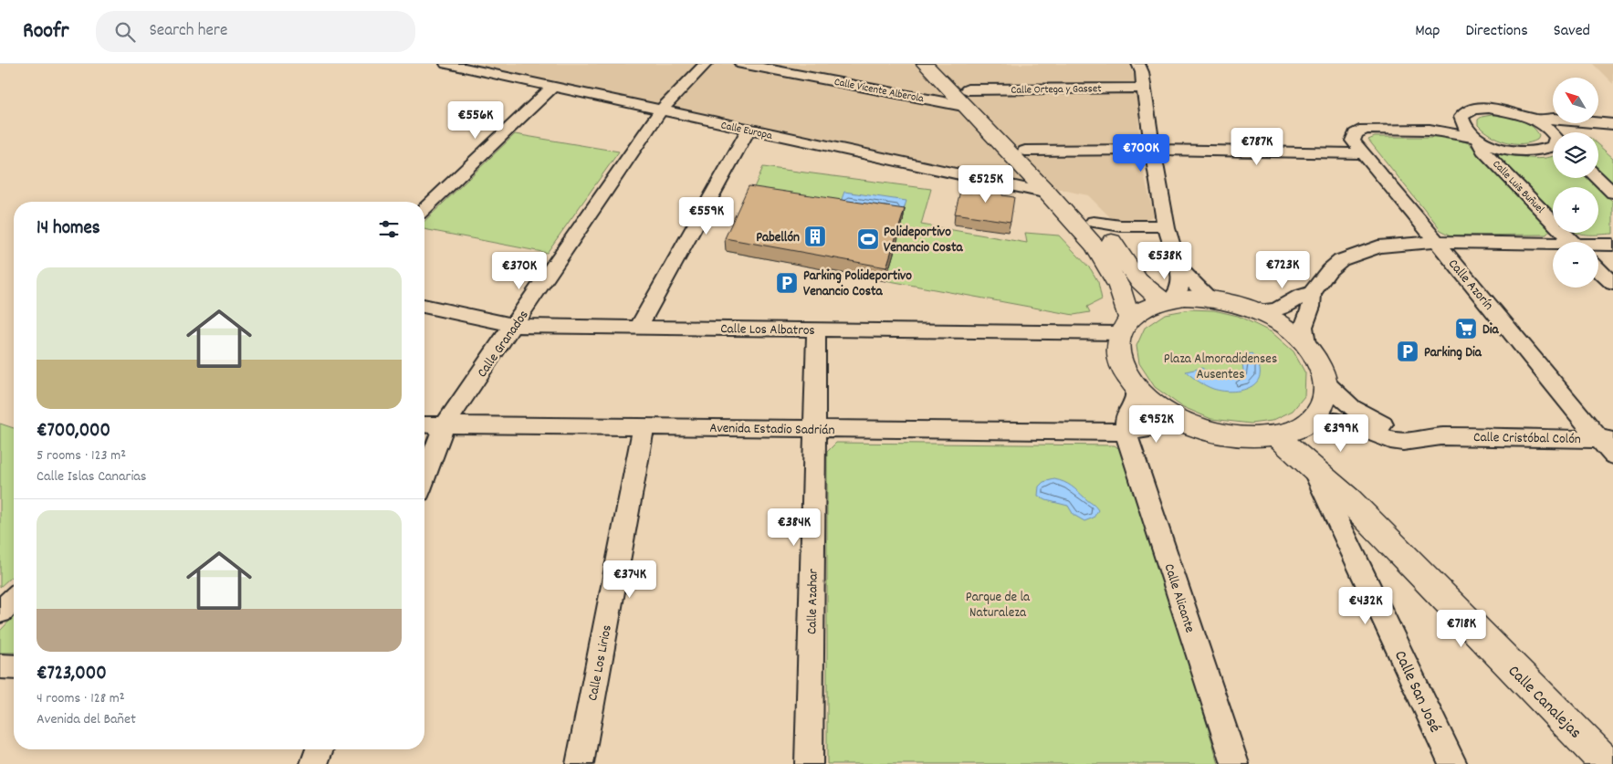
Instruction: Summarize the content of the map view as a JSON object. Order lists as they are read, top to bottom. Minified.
{"streets":{"main road":["Calle Canalejas"],"street":["Calle Ortega y Gasset","Calle Vicente Alberola","Calle Europa","Calle Luis Buñuel","Calle Azorín","Calle Los Albatros","Calle Granados","Avenida Estadio Sadrián","Calle Cristóbal Colón","Calle Alicante","Calle Azahar","Calle Los Lirios","Calle San José"]},"crossings":[["Calle Ortega y Gasset","Calle Vicente Alberola"],["Calle Europa","Calle Granados"],["Calle Azorín","Calle Cristóbal Colón"],["Calle Los Albatros","Calle Granados"],["Calle Los Albatros","Calle Azahar"],["Calle Granados","Avenida Estadio Sadrián"],["Avenida Estadio Sadrián","Calle Alicante"],["Avenida Estadio Sadrián","Calle Azahar"],["Avenida Estadio Sadrián","Calle Los Lirios"],["Calle Cristóbal Colón","Calle Canalejas"],["Calle San José","Calle Canalejas"]],"parks":["Plaza Almoradidenses Ausentes","Parque de la Naturaleza"],"places":{"building":["Pabellón"],"sports":["Polideportivo Venancio Costa"],"parking":["Parking Polideportivo Venancio Costa","Parking Dia"],"supermarket":["Dia"]},"north":"top left","page":{"header":"Roofr","search":"Search here","nav":["Map","Directions","Saved"],"map_buttons":["+","−"],"price":["€556K","€787K","€700K","€525K","€559K","€538K","€723K","€370K","€952K","€399K","€384K","€374K","€432K","€718K"],"heading":"14 homes","list":[{"name":"€700,000","note":"5 rooms · 123 m² · Calle Islas Canarias"},{"name":"€723,000","note":"4 rooms · 128 m² · Avenida del Bañet"}]}}
